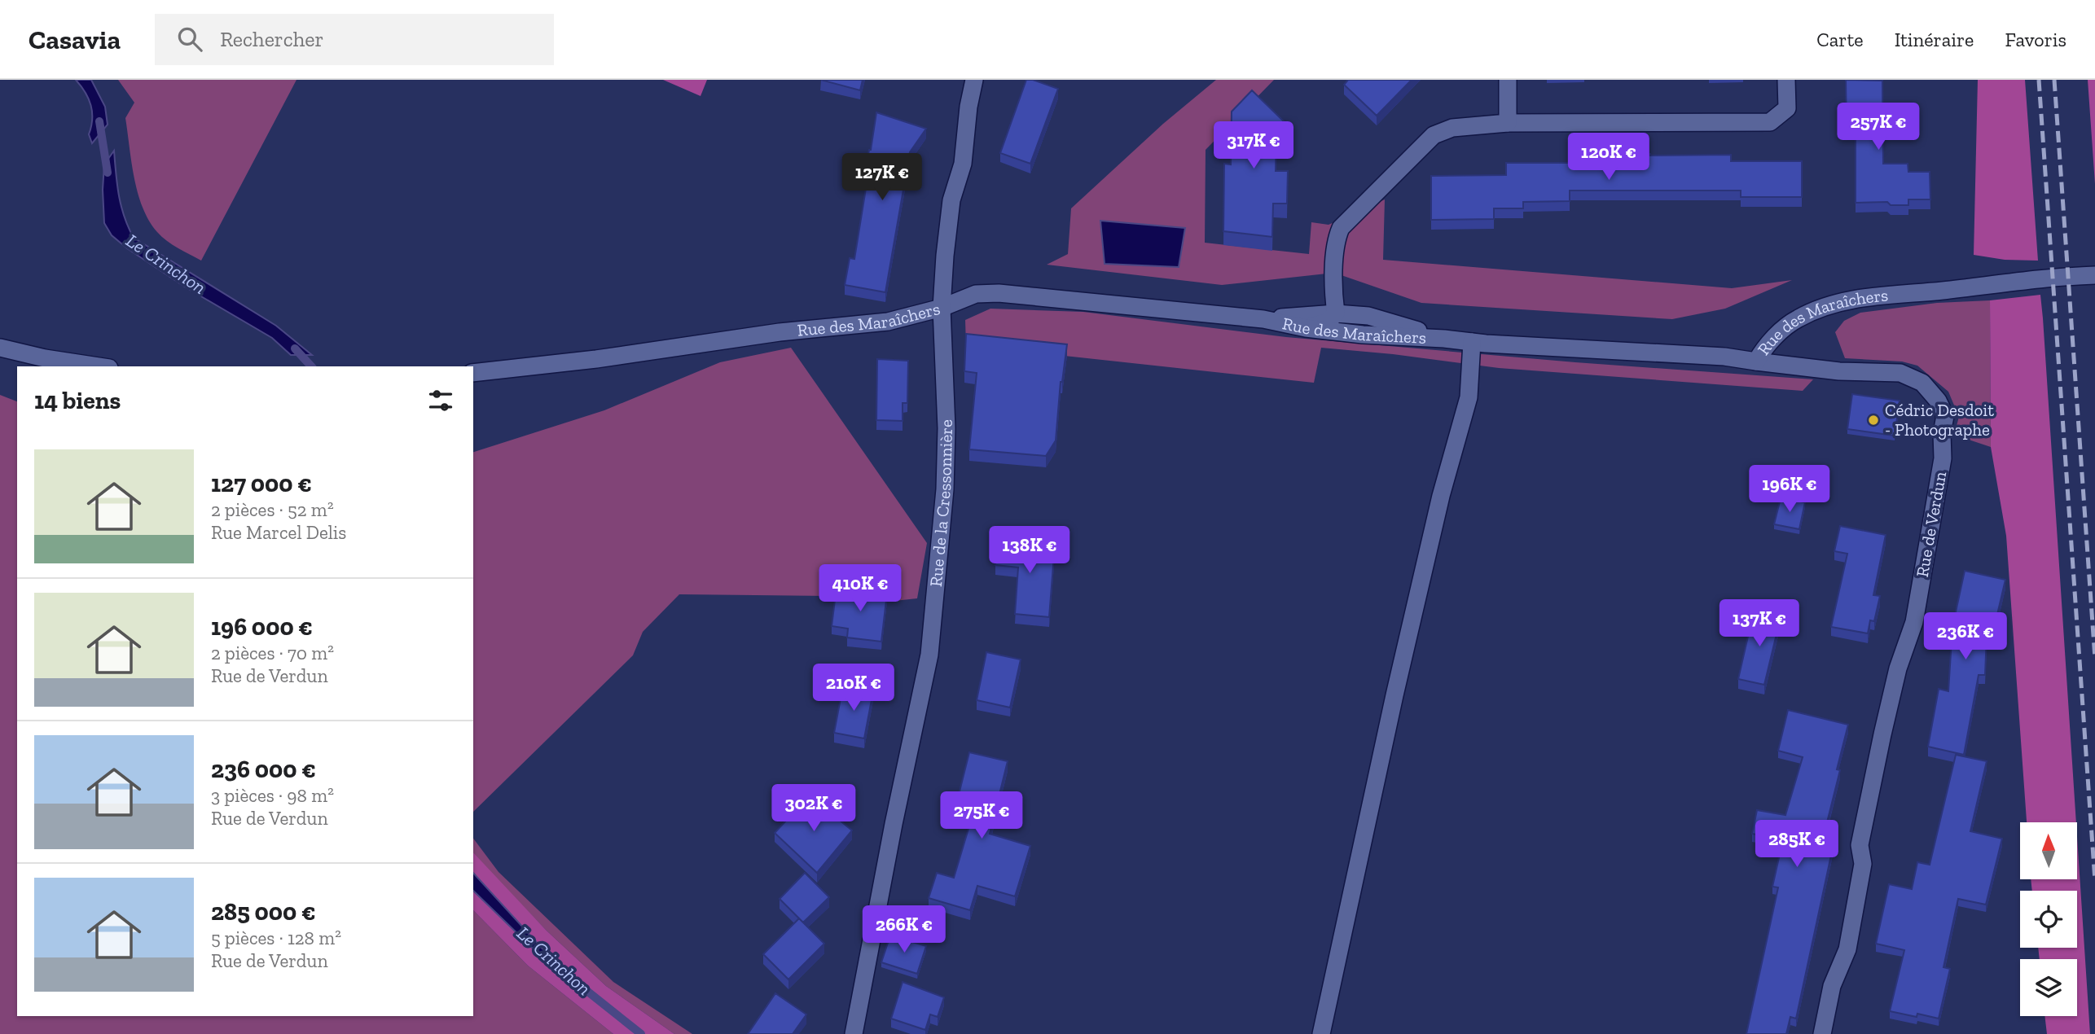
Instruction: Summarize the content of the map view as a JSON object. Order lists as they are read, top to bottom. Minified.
{"streets":{"street":["Rue des Maraîchers","Rue de la Cressonnière","Rue de Verdun"]},"crossings":[["Rue des Maraîchers","Rue de la Cressonnière"],["Rue des Maraîchers","Rue de Verdun"]],"water":["Le Crinchon"],"places":["Cédric Desdoit - Photographe"],"north":"top","page":{"header":"Casavia","search":"Rechercher","nav":["Carte","Itinéraire","Favoris"],"price":["257K €","317K €","120K €","127K €","196K €","138K €","410K €","137K €","236K €","210K €","302K €","275K €","285K €","266K €"],"heading":"14 biens","list":[{"name":"127 000 €","note":"2 pièces · 52 m² · Rue Marcel Delis"},{"name":"196 000 €","note":"2 pièces · 70 m² · Rue de Verdun"},{"name":"236 000 €","note":"3 pièces · 98 m² · Rue de Verdun"},{"name":"285 000 €","note":"5 pièces · 128 m² · Rue de Verdun"}]}}
